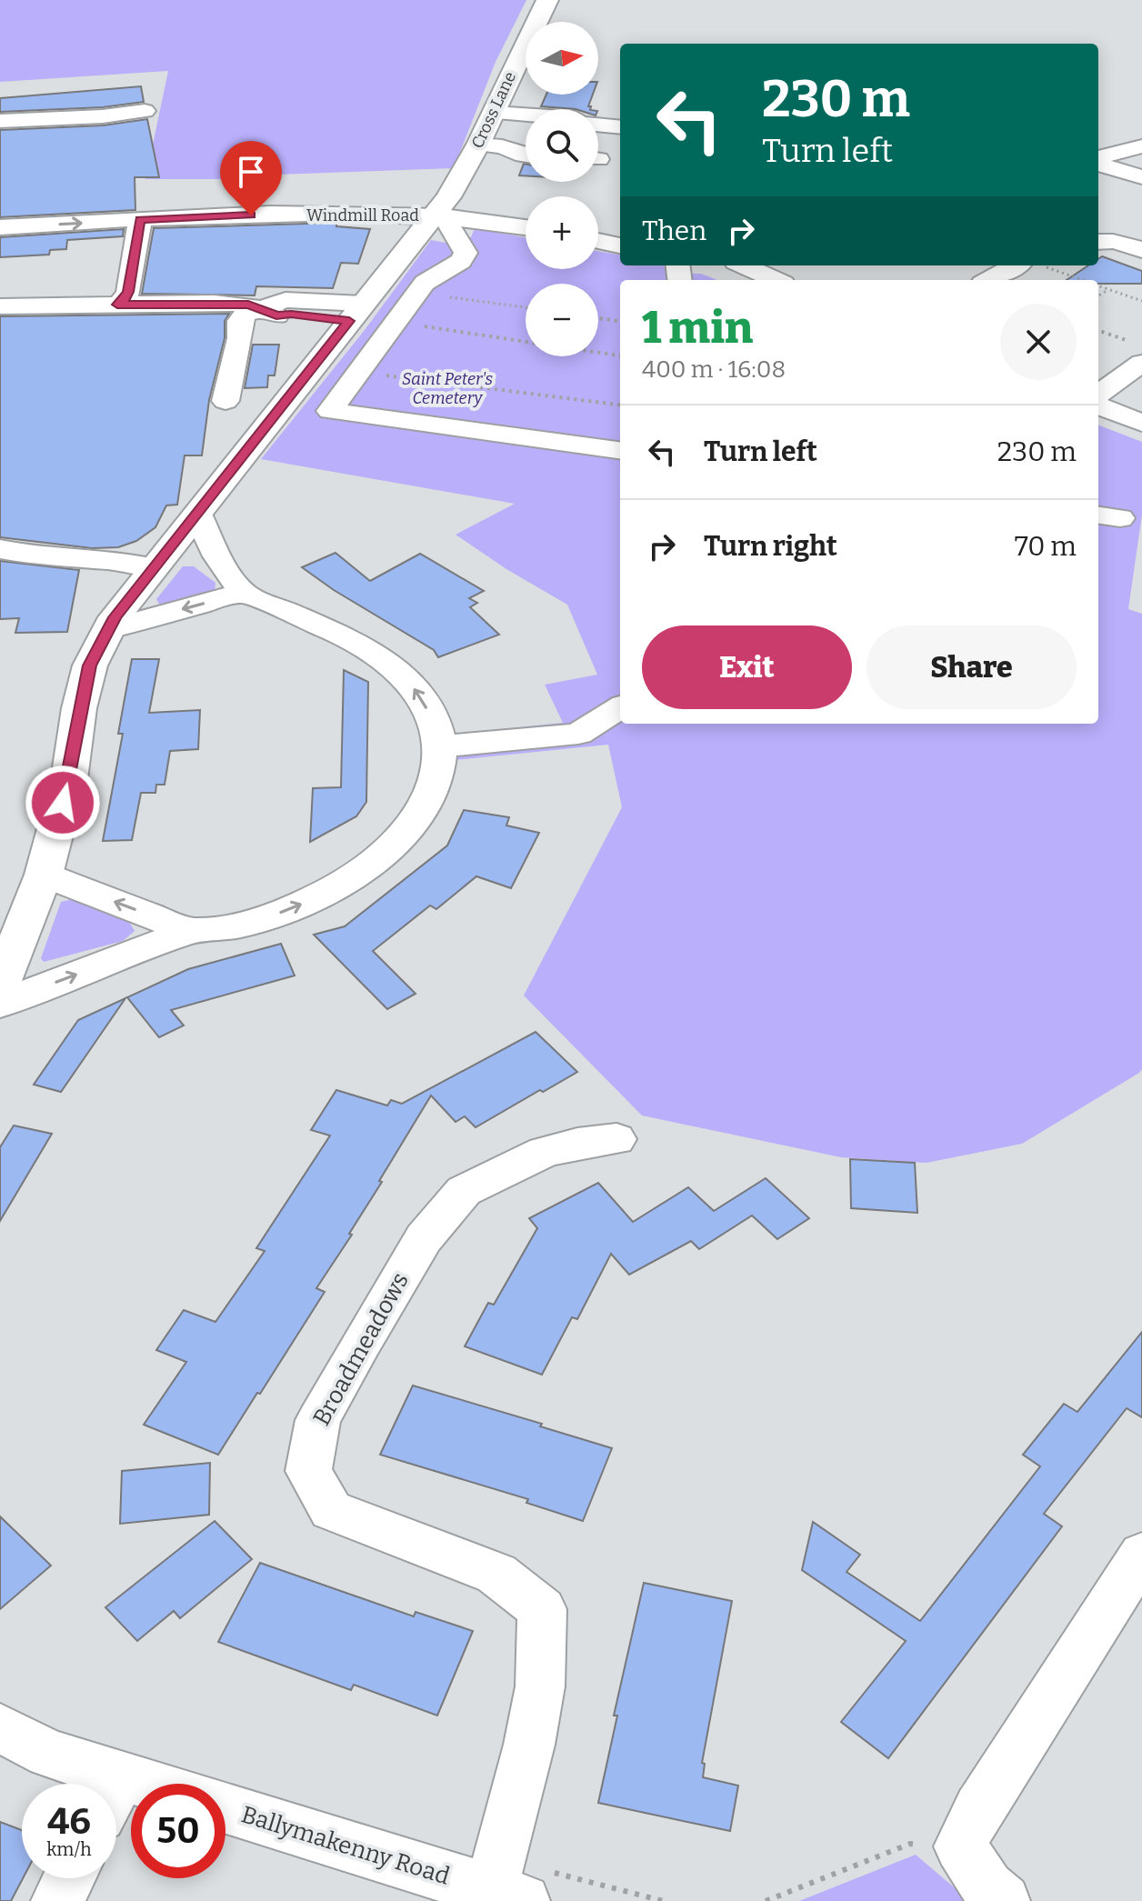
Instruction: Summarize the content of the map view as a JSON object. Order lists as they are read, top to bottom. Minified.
{"streets":{"main road":["Cross Lane","Windmill Road"],"street":["Broadmeadows","Ballymakenny Road"]},"crossings":[["Cross Lane","Windmill Road"],["Broadmeadows","Ballymakenny Road"]],"parks":["Saint Peter's Cemetery"],"north":"right","page":{"map_buttons":["+","−"],"turn":["230 m","Turn left"],"then":"Then","heading":["1 min","400 m · 16:08"],"list":[{"name":"Turn left","value":"230 m"},{"name":"Turn right","value":"70 m"}],"buttons":["Exit","Share"],"speed":"46 km/h","limit":"50"}}
